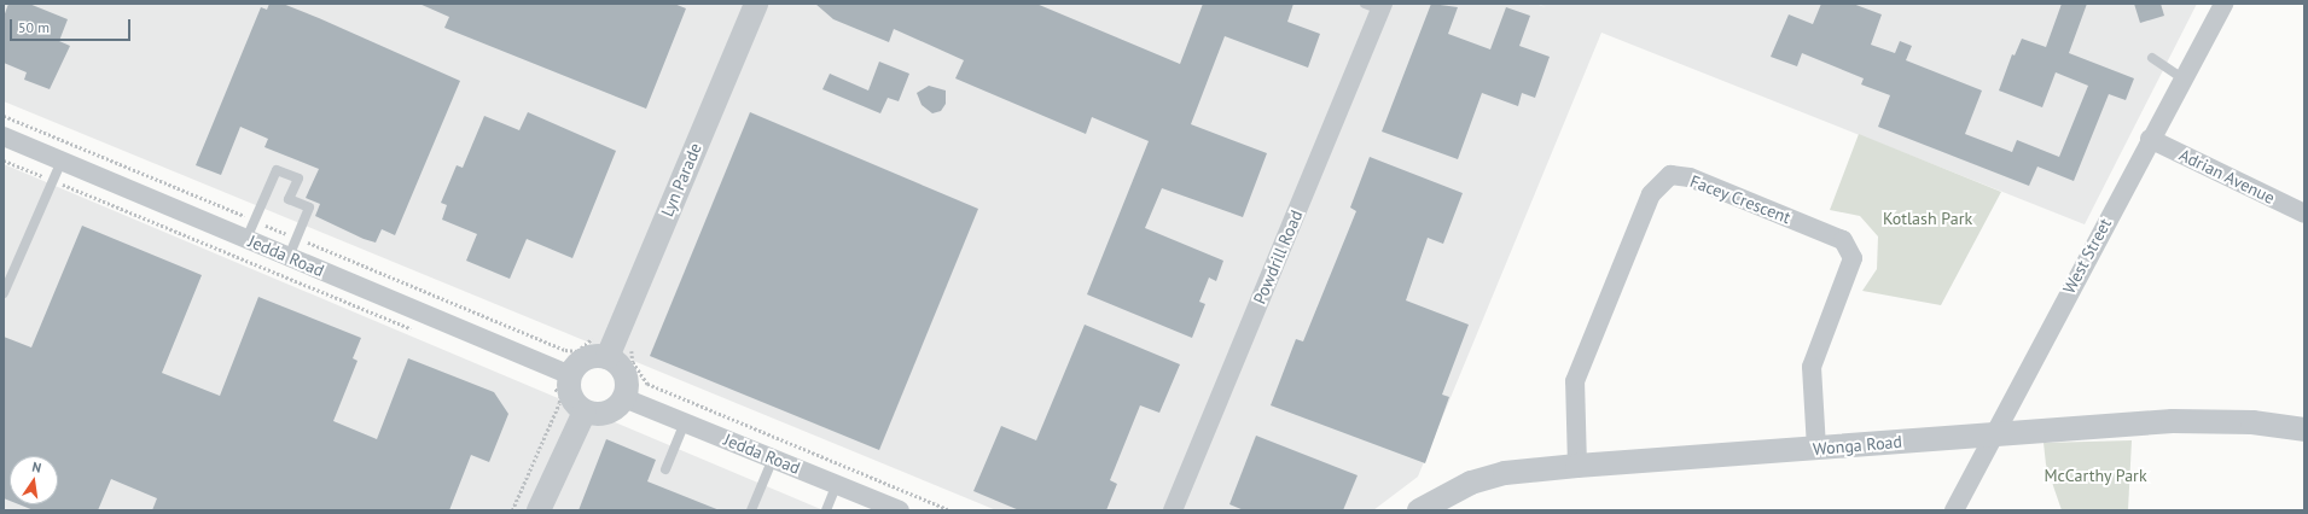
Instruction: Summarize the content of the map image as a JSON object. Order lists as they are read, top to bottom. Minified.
{"streets":{"street":["Adrian Avenue","Lyn Parade","Facey Crescent","Jedda Road","West Street","Powdrill Road","Wonga Road"]},"crossings":[["Adrian Avenue","West Street"],["Lyn Parade","Jedda Road"],["Facey Crescent","Wonga Road"],["West Street","Wonga Road"]],"parks":["Kotlash Park","McCarthy Park"],"scale_bar":"50 m","north":"top"}
